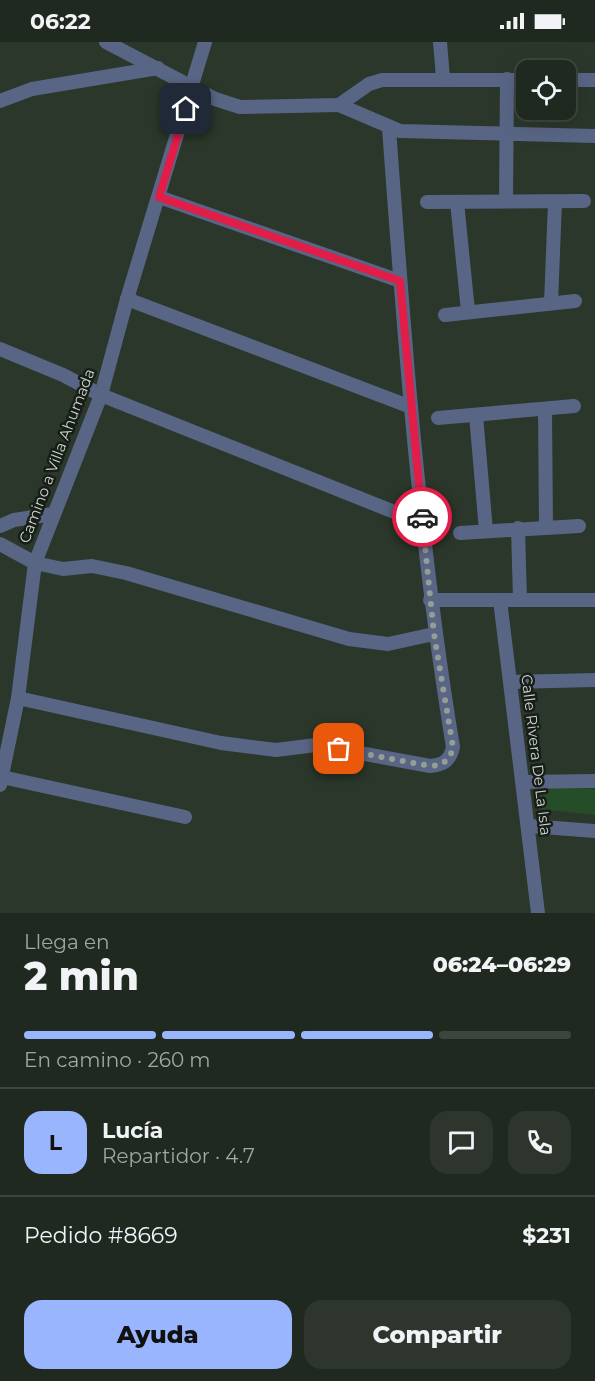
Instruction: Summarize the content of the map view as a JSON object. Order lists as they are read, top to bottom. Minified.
{"streets":{"street":["Camino a Villa Ahumada","Calle Rivera De La Isla"]},"page":{"status":"06:22","heading":["2 min","Llega en","06:24–06:29"],"panel":["Lucía","Repartidor · 4.7","Pedido #8669","$231"],"bar":"En camino · 260 m","round":"L","buttons":["Ayuda","Compartir"]}}
